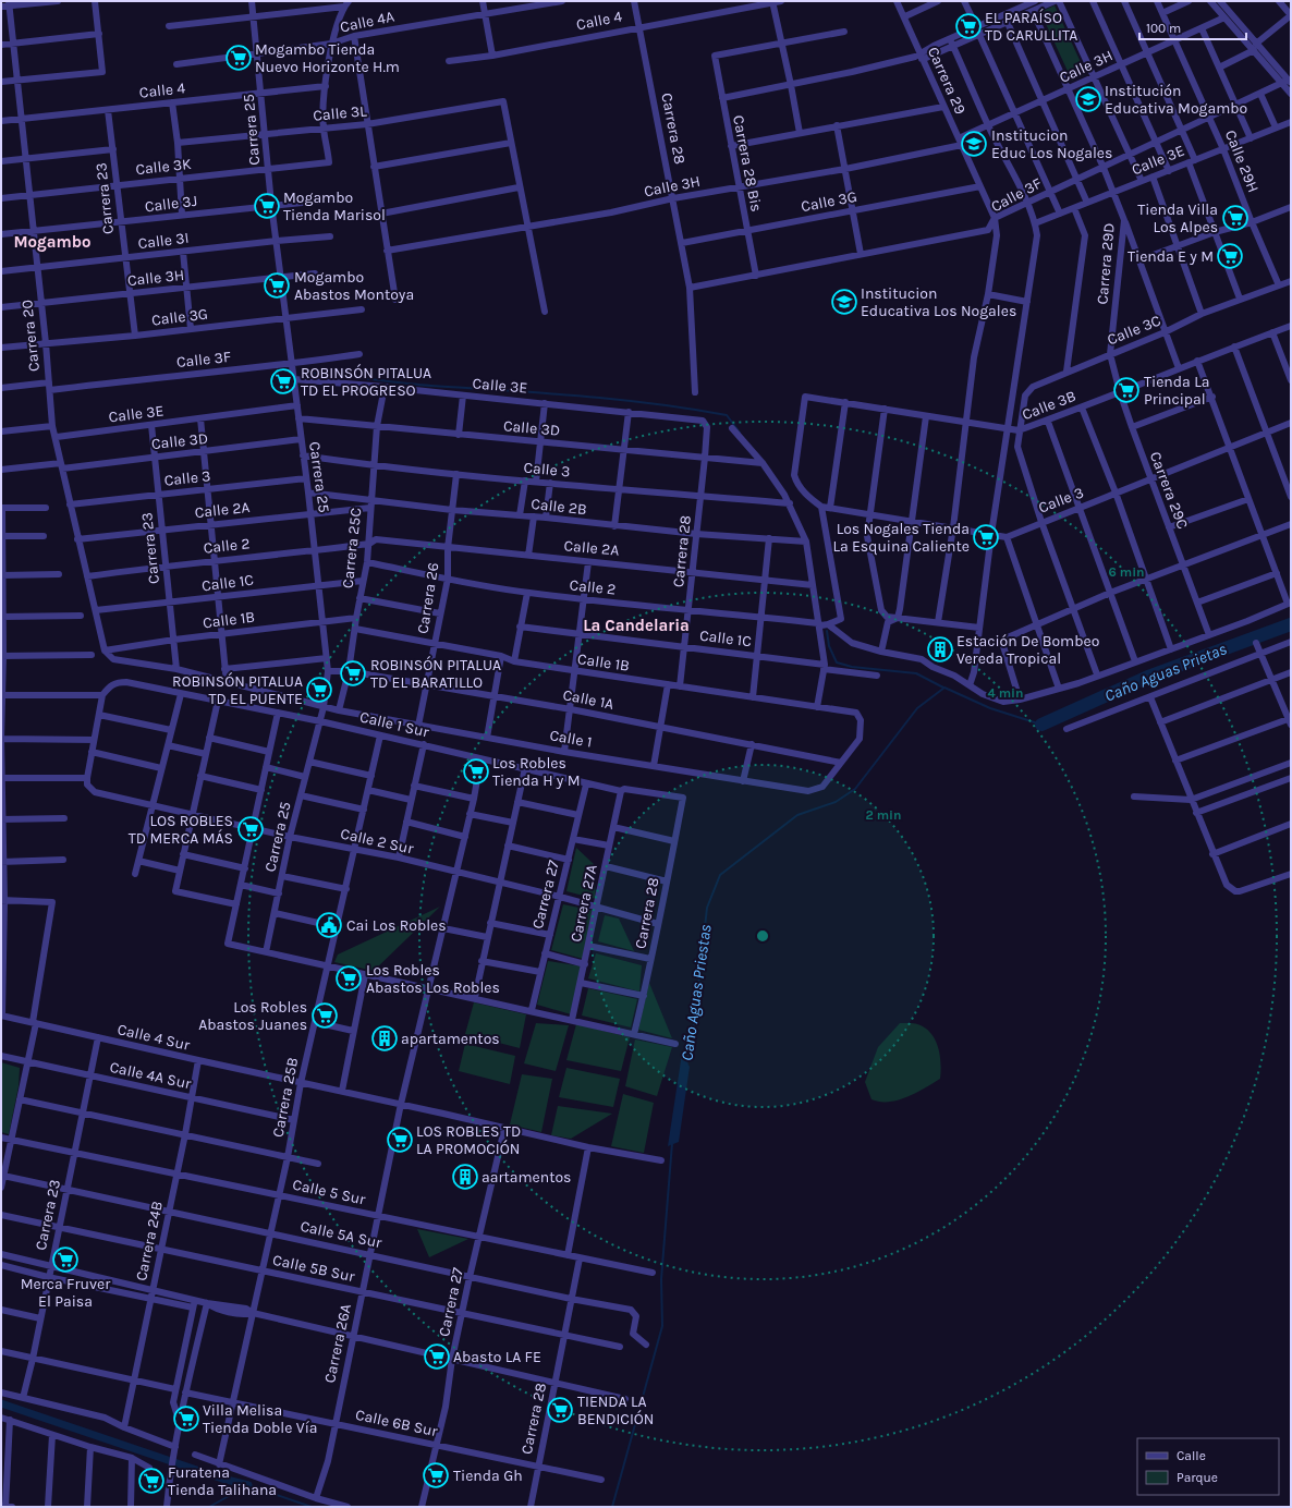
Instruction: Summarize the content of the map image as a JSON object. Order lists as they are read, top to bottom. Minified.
{"streets":{"street":["Calle 4","Calle 4A","Calle 3H","Carrera 29","Calle 3L","Carrera 28","Carrera 25","Calle 3E","Calle 29H","Carrera 28 Bis","Calle 3K","Calle 3F","Carrera 23","Calle 3G","Calle 3J","Calle 3I","Carrera 29D","Calle 3C","Carrera 20","Calle 3B","Calle 3D","Calle 3","Carrera 29C","Calle 2B","Calle 2A","Calle 2","Carrera 25C","Calle 1C","Carrera 26","Calle 1B","Calle 1A","Calle 1 Sur","Calle 1","Calle 2 Sur","Carrera 27","Carrera 27A","Calle 4 Sur","Calle 4A Sur","Carrera 25B","Calle 5 Sur","Calle 5A Sur","Carrera 24B","Calle 5B Sur","Carrera 26A","Calle 6B Sur"]},"crossings":[["Calle 4","Carrera 28"],["Calle 4","Carrera 25"],["Calle 4","Carrera 23"],["Calle 4","Carrera 20"],["Calle 4A","Carrera 25"],["Calle 3H","Carrera 29"],["Calle 3H","Carrera 28"],["Calle 3H","Carrera 25"],["Calle 3H","Calle 29H"],["Calle 3H","Carrera 28 Bis"],["Calle 3H","Carrera 23"],["Calle 3H","Carrera 29D"],["Calle 3H","Carrera 20"],["Carrera 29","Calle 3F"],["Carrera 29","Calle 3G"],["Calle 3L","Carrera 25"],["Calle 3L","Calle 3K"],["Carrera 28","Calle 3E"],["Carrera 28","Calle 3F"],["Carrera 28","Calle 3G"],["Carrera 28","Calle 3D"],["Carrera 28","Calle 3"],["Carrera 28","Calle 2B"],["Carrera 28","Calle 2A"],["Carrera 28","Calle 2"],["Carrera 28","Calle 1C"],["Carrera 28","Calle 1B"],["Carrera 28","Calle 1 Sur"],["Carrera 28","Calle 2 Sur"],["Carrera 28","Calle 5 Sur"],["Carrera 28","Calle 5A Sur"],["Carrera 28","Calle 5B Sur"],["Carrera 28","Calle 6B Sur"],["Carrera 25","Calle 3E"],["Carrera 25","Calle 3K"],["Carrera 25","Calle 3F"],["Carrera 25","Calle 3G"],["Carrera 25","Calle 3J"],["Carrera 25","Calle 3I"],["Carrera 25","Calle 3D"],["Carrera 25","Calle 3"],["Carrera 25","Calle 2B"],["Carrera 25","Calle 2A"],["Carrera 25","Calle 2"],["Carrera 25","Calle 1C"],["Carrera 25","Calle 1B"],["Carrera 25","Calle 1A"],["Carrera 25","Calle 1 Sur"],["Carrera 25","Calle 1"],["Carrera 25","Calle 2 Sur"],["Calle 3E","Calle 29H"],["Calle 3E","Carrera 23"],["Calle 3E","Carrera 29D"],["Calle 3E","Carrera 20"],["Calle 3E","Carrera 25C"],["Calle 29H","Calle 3F"],["Calle 29H","Calle 3C"],["Carrera 28 Bis","Calle 3F"],["Carrera 28 Bis","Calle 3G"],["Calle 3K","Carrera 23"],["Calle 3K","Carrera 20"],["Calle 3F","Carrera 29D"],["Calle 3F","Carrera 20"],["Carrera 23","Calle 3G"],["Carrera 23","Calle 3J"],["Carrera 23","Calle 3I"],["Carrera 23","Calle 3D"],["Carrera 23","Calle 3"],["Carrera 23","Calle 2A"],["Carrera 23","Calle 2"],["Carrera 23","Calle 1C"],["Carrera 23","Calle 1B"],["Carrera 23","Calle 4 Sur"],["Carrera 23","Calle 4A Sur"],["Carrera 23","Calle 5 Sur"],["Carrera 23","Calle 5A Sur"],["Carrera 23","Calle 5B Sur"],["Calle 3G","Carrera 20"],["Calle 3J","Carrera 20"],["Calle 3I","Carrera 20"],["Carrera 29D","Calle 3C"],["Carrera 29D","Carrera 29C"],["Calle 3C","Calle 3B"],["Calle 3C","Carrera 29C"],["Carrera 20","Calle 3D"],["Carrera 20","Calle 3"],["Carrera 20","Calle 2A"],["Carrera 20","Calle 2"],["Carrera 20","Calle 1C"],["Carrera 20","Calle 1B"],["Calle 3B","Carrera 29C"],["Calle 3D","Carrera 25C"],["Calle 3","Carrera 29C"],["Calle 3","Carrera 25C"],["Calle 3","Carrera 26"],["Calle 2B","Calle 2A"],["Calle 2B","Carrera 25C"],["Calle 2B","Carrera 26"],["Calle 2A","Calle 2"],["Calle 2A","Carrera 25C"],["Calle 2A","Carrera 26"],["Calle 2","Carrera 25C"],["Calle 2","Carrera 26"],["Carrera 25C","Calle 1C"],["Carrera 25C","Calle 1B"],["Carrera 25C","Calle 1A"],["Carrera 25C","Calle 1"],["Carrera 26","Calle 1B"],["Carrera 26","Calle 1A"],["Carrera 26","Calle 1"],["Calle 1B","Calle 1"],["Calle 1A","Calle 1"],["Calle 1 Sur","Calle 1"],["Calle 1 Sur","Carrera 27"],["Calle 1 Sur","Carrera 27A"],["Calle 1 Sur","Carrera 25B"],["Calle 1 Sur","Carrera 26A"],["Calle 2 Sur","Carrera 27"],["Calle 2 Sur","Carrera 27A"],["Calle 2 Sur","Carrera 25B"],["Calle 2 Sur","Carrera 26A"],["Carrera 27","Calle 4 Sur"],["Carrera 27","Calle 5 Sur"],["Carrera 27","Calle 5A Sur"],["Carrera 27","Calle 5B Sur"],["Carrera 27","Calle 6B Sur"],["Calle 4 Sur","Carrera 25B"],["Calle 4 Sur","Carrera 24B"],["Calle 4 Sur","Carrera 26A"],["Calle 4A Sur","Carrera 25B"],["Calle 4A Sur","Carrera 24B"],["Carrera 25B","Calle 5 Sur"],["Carrera 25B","Calle 5A Sur"],["Carrera 25B","Calle 5B Sur"],["Carrera 25B","Calle 6B Sur"],["Calle 5 Sur","Carrera 24B"],["Calle 5 Sur","Carrera 26A"],["Calle 5A Sur","Carrera 24B"],["Calle 5A Sur","Carrera 26A"],["Carrera 24B","Calle 5B Sur"],["Calle 5B Sur","Carrera 26A"],["Carrera 26A","Calle 6B Sur"]],"districts":["Mogambo","La Candelaria"],"water":["Caño Aguas Prietas","Caño Aguas Priestas"],"places":{"supermarket":["EL PARAÍSO TD CARULLITA","Mogambo Tienda Nuevo Horizonte H.m","Mogambo Tienda Marisol","Tienda Villa Los Alpes","Tienda E y M","Mogambo Abastos Montoya","ROBINSÓN PITALUA TD EL PROGRESO","Tienda La Principal","Los Nogales Tienda La Esquina Caliente","ROBINSÓN PITALUA TD EL BARATILLO","ROBINSÓN PITALUA TD EL PUENTE","Los Robles Tienda H y M","LOS ROBLES TD MERCA MÁS","Los Robles Abastos Los Robles","Los Robles Abastos Juanes","LOS ROBLES TD LA PROMOCIÓN","Merca Fruver El Paisa","Abasto LA FE","TIENDA LA BENDICIÓN","Villa Melisa Tienda Doble Vía","Tienda Gh","Furatena Tienda Talihana"],"school or university":["Institución Educativa Mogambo","Institucion Educ Los Nogales","Institucion Educativa Los Nogales"],"building":["Estación De Bombeo Vereda Tropical","apartamentos","aartamentos"],"public building":["Cai Los Robles"]},"legend":["Calle","Parque"],"scale_bar":"100 m","rings":["6 min","4 min","2 min"]}
